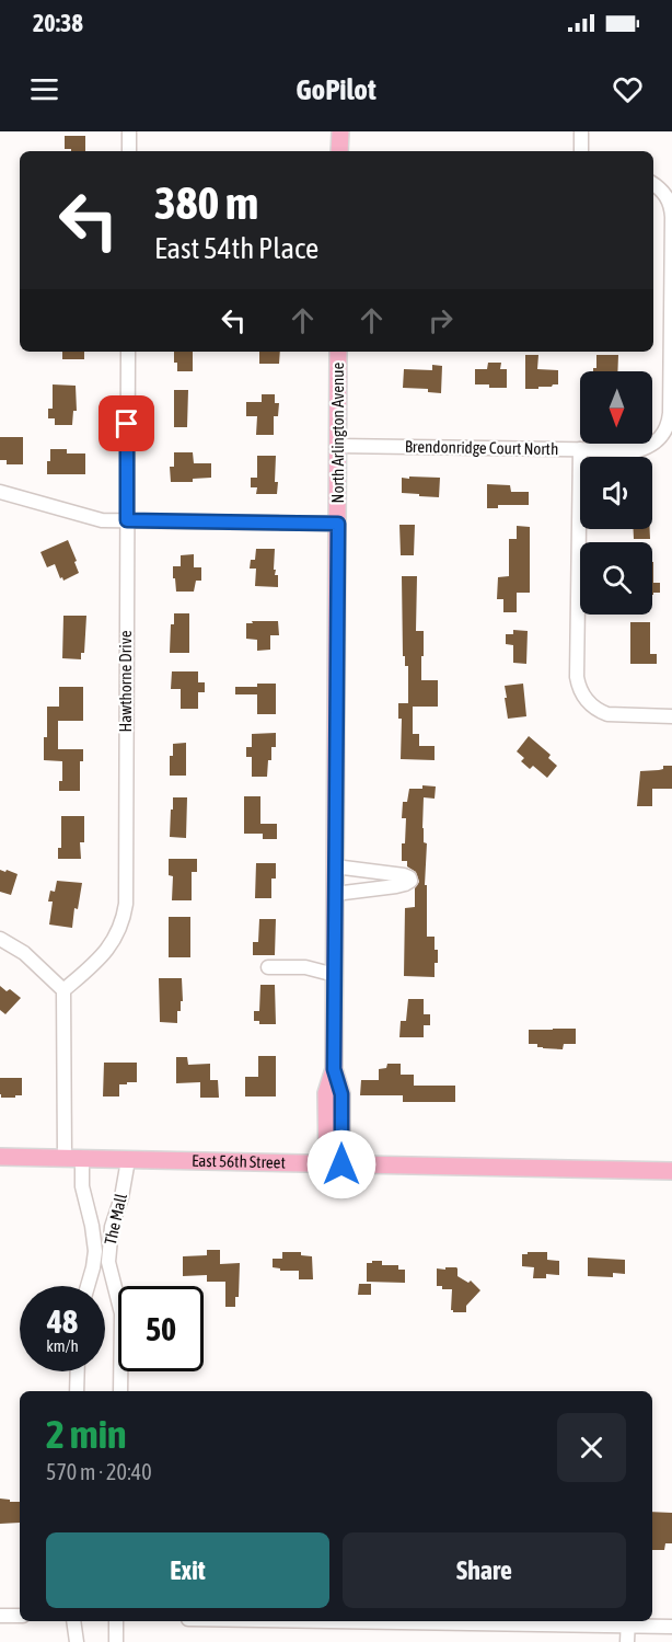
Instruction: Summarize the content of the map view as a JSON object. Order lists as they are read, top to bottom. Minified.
{"streets":{"main road":["North Arlington Avenue","East 56th Street"],"street":["Brendonridge Court North","Hawthorne Drive","The Mall"]},"crossings":[["North Arlington Avenue","Brendonridge Court North"],["North Arlington Avenue","East 56th Street"],["East 56th Street","The Mall"]],"north":"bottom","page":{"status":"20:38","header":"GoPilot","turn":["380 m","East 54th Place"],"speed":"48 km/h","limit":"50","heading":["2 min","570 m · 20:40"],"buttons":["Exit","Share"]}}
